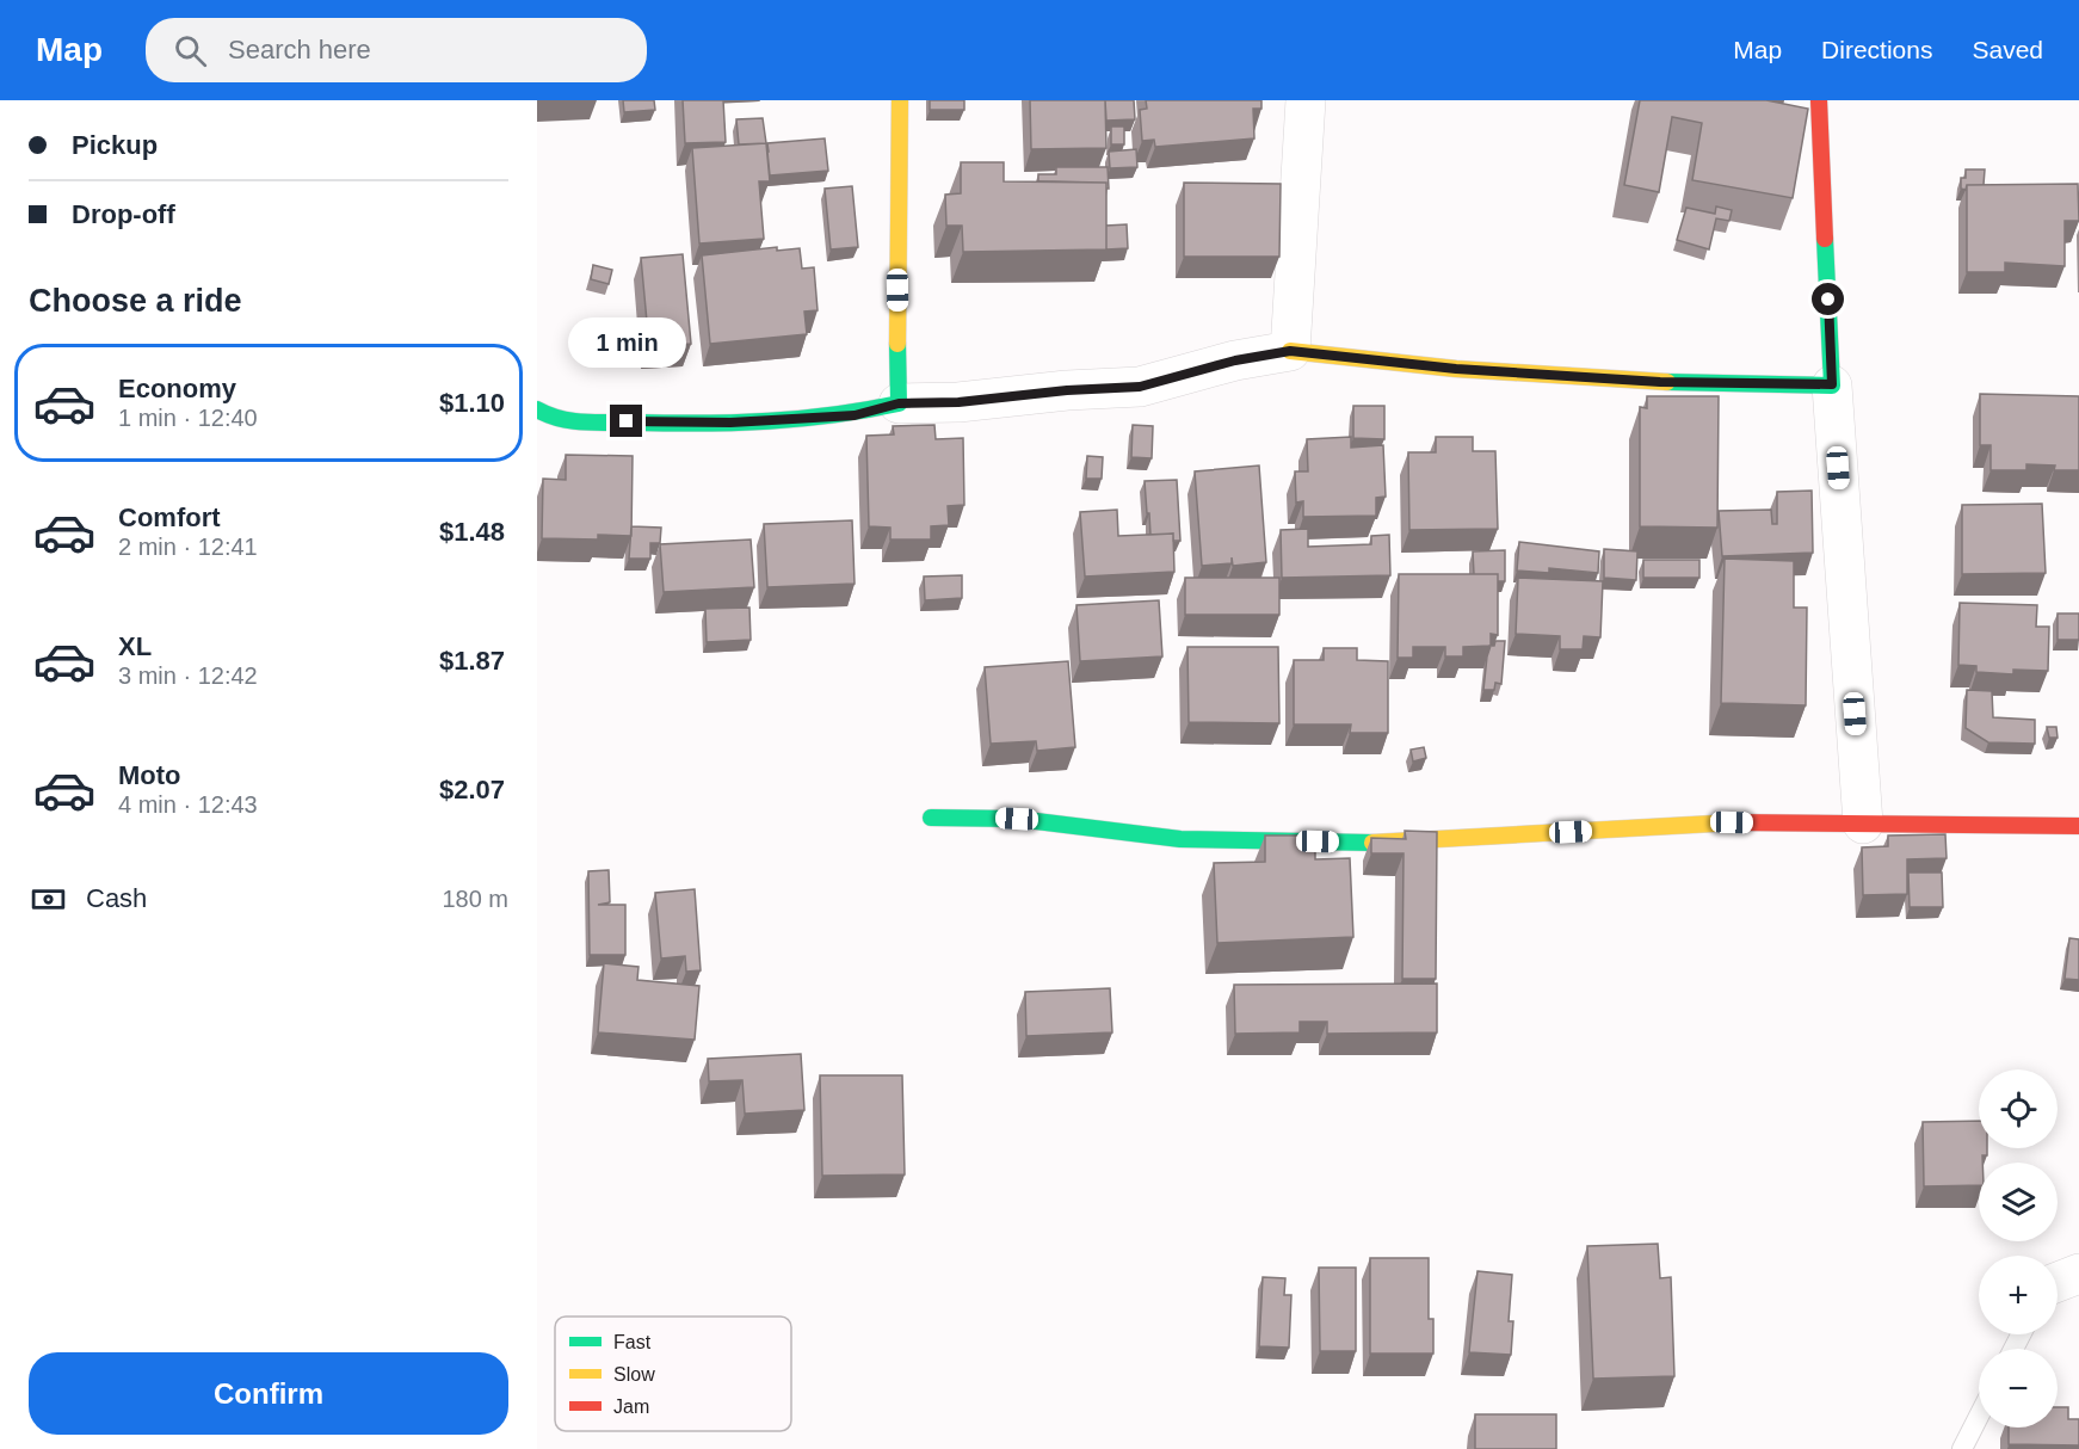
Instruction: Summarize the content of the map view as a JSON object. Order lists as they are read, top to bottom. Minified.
{"legend":["Fast","Slow","Jam"],"page":{"header":"Map","search":"Search here","nav":["Map","Directions","Saved"],"banner":["Pickup","Drop-off"],"heading":"Choose a ride","bubble":"1 min","list":[{"name":"Economy","note":"1 min · 12:40","value":"$1.10"},{"name":"Comfort","note":"2 min · 12:41","value":"$1.48"},{"name":"XL","note":"3 min · 12:42","value":"$1.87"},{"name":"Moto","note":"4 min · 12:43","value":"$2.07"}],"pay":["Cash","180 m"],"map_buttons":["+","−"],"buttons":"Confirm"}}
